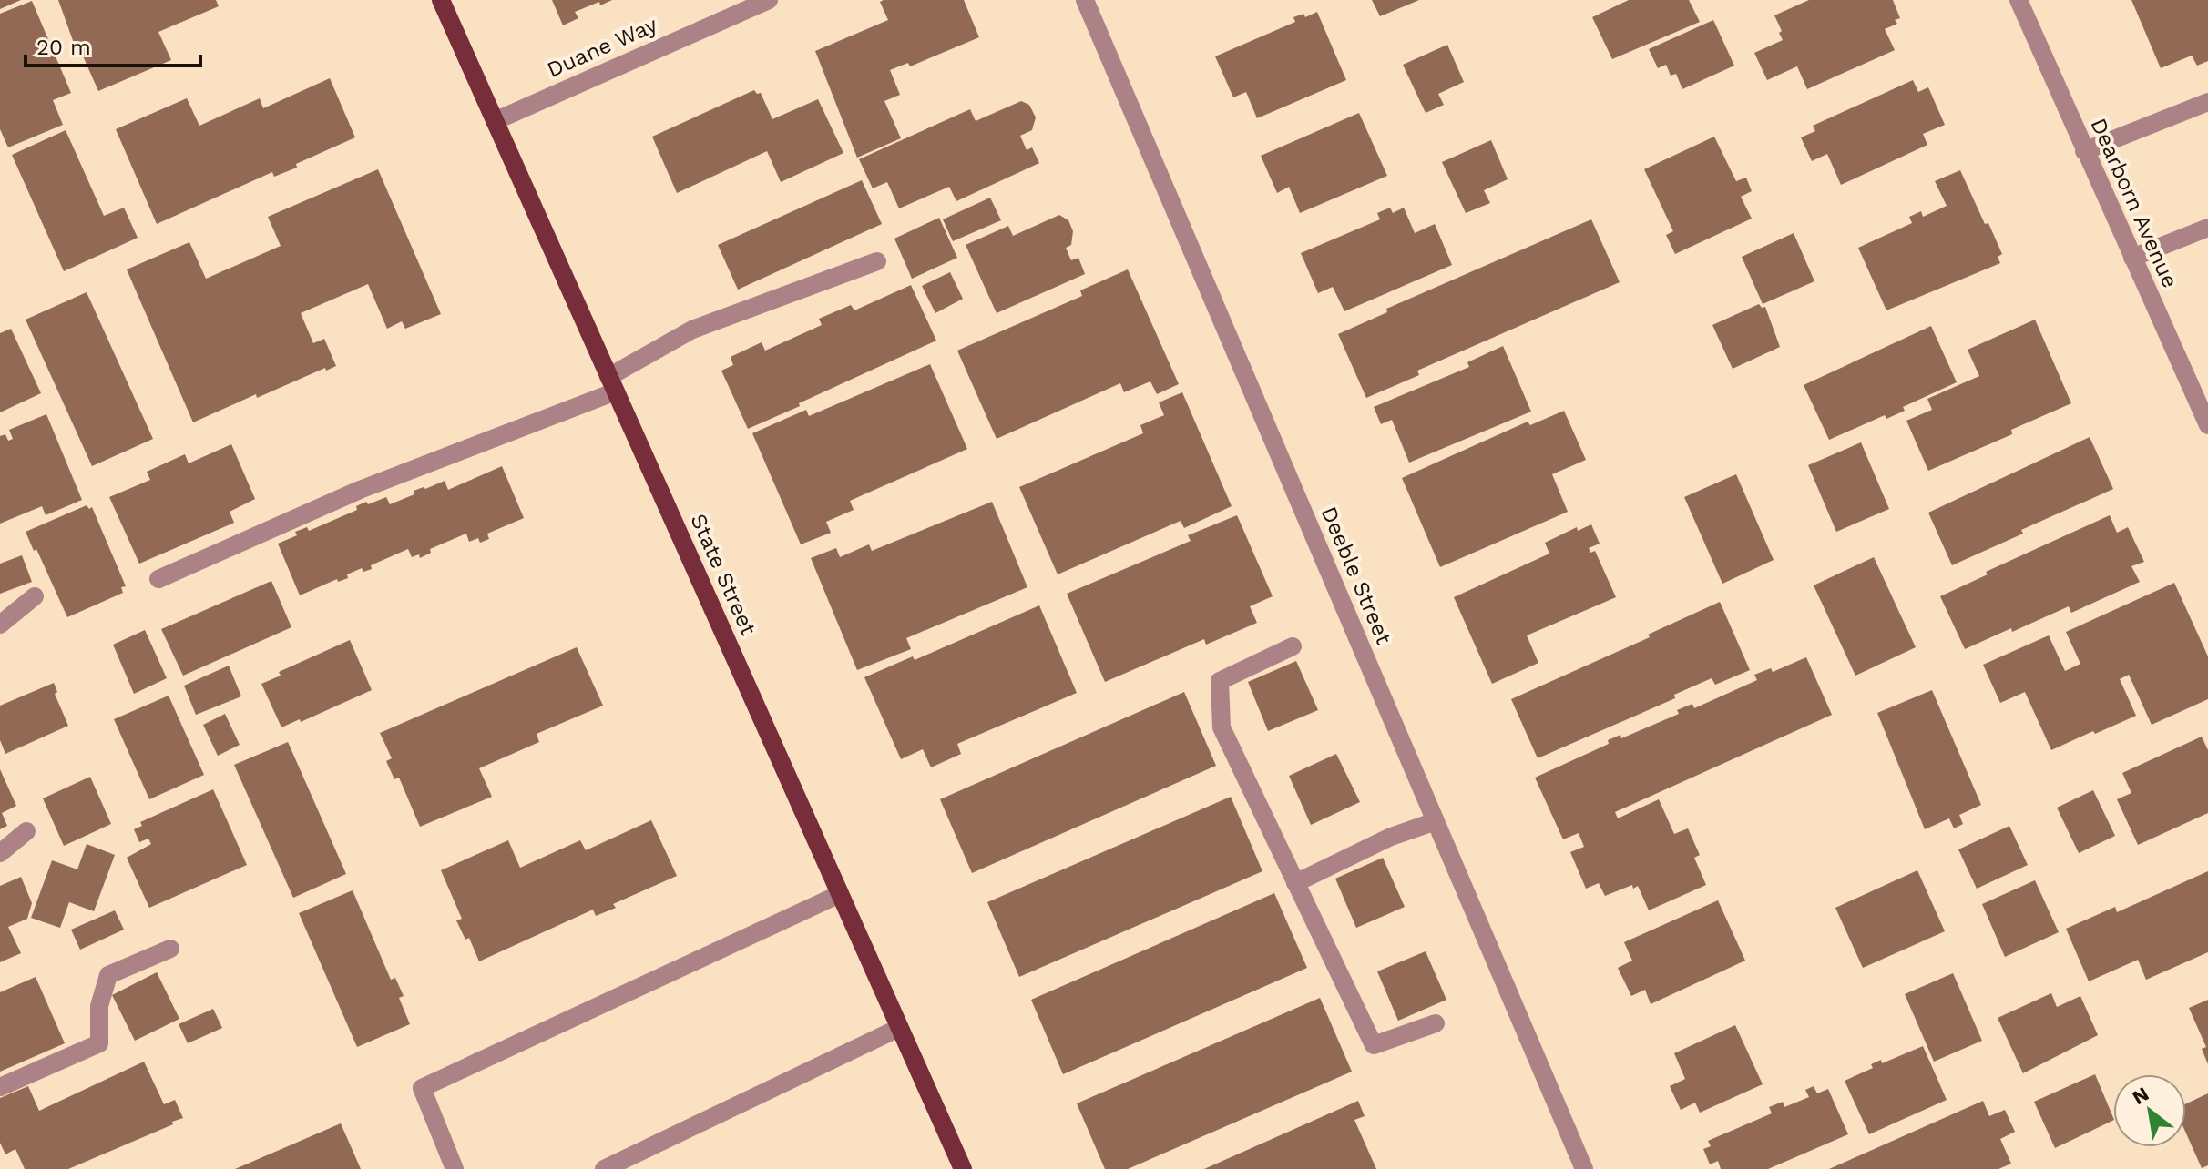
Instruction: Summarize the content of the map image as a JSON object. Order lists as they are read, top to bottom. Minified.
{"streets":{"main road":["State Street"],"street":["Duane Way","Dearborn Avenue","Deeble Street"]},"crossings":[["Duane Way","State Street"]],"scale_bar":"20 m","north":"top left"}
